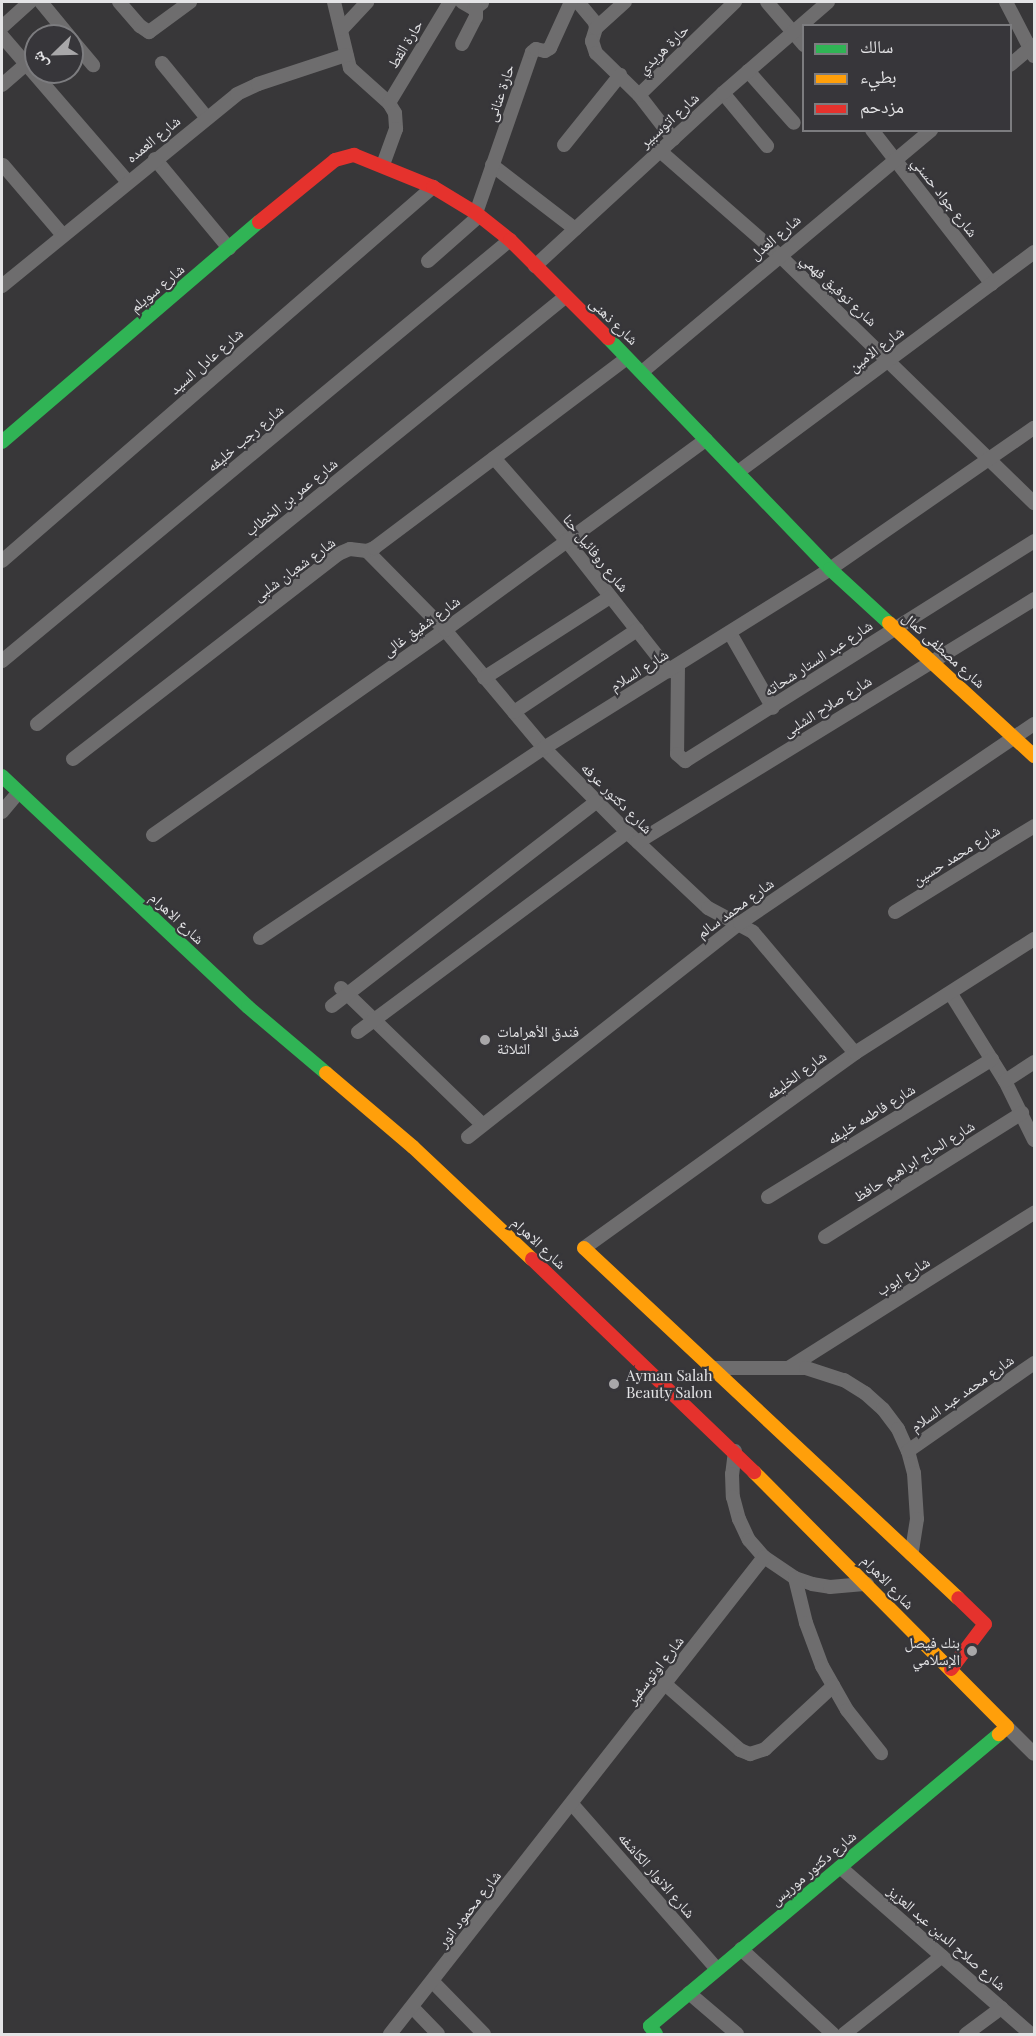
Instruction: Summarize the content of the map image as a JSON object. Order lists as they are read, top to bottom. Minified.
{"streets":{"main road":["شارع سويلم","شارع ذهنى","شارع مصطفى كمال","شارع الاهرام","شارع دكتور موريس"],"street":["حارة القط","حارة هريدي","حارة عنانى","شارع اتوسبير","شارع العمده","شارع جواد حسني","شارع العدل","شارع توفيق فهمي","شارع الامين","شارع عادل السيد","شارع رجب خليفه","شارع عمر بن الخطاب","شارع روفائيل حنا","شارع شعبان شلبى","شارع شفيق غالى","شارع عبد الستار شحاته","شارع السلام","شارع صلاح الشلبى","شارع دكتور عرفه","شارع محمد حسين","شارع محمد سالم","شارع الخليفه","شارع فاطمه خليفه","شارع الحاج ابراهيم حافظ","شارع ايوب","شارع محمد عبد السلام","شارع اوتوسفير","شارع الانوار الكاشفه","شارع محمود انور","شارع صلاح الدين عبد العزيز"]},"crossings":[["حارة عنانى","شارع ذهنى"],["شارع اتوسبير","شارع توفيق فهمي"],["شارع اتوسبير","شارع ذهنى"],["شارع جواد حسني","شارع العدل"],["شارع جواد حسني","شارع الامين"],["شارع العدل","شارع توفيق فهمي"],["شارع العدل","شارع ذهنى"],["شارع سويلم","شارع ذهنى"],["شارع توفيق فهمي","شارع الامين"],["شارع توفيق فهمي","شارع السلام"],["شارع ذهنى","شارع الامين"],["شارع ذهنى","شارع عادل السيد"],["شارع ذهنى","شارع رجب خليفه"],["شارع ذهنى","شارع عمر بن الخطاب"],["شارع ذهنى","شارع شفيق غالى"],["شارع ذهنى","شارع مصطفى كمال"],["شارع ذهنى","شارع السلام"],["شارع روفائيل حنا","شارع شفيق غالى"],["شارع روفائيل حنا","شارع عبد الستار شحاته"],["شارع روفائيل حنا","شارع السلام"],["شارع شعبان شلبى","شارع دكتور عرفه"],["شارع شفيق غالى","شارع دكتور عرفه"],["شارع مصطفى كمال","شارع عبد الستار شحاته"],["شارع مصطفى كمال","شارع السلام"],["شارع مصطفى كمال","شارع صلاح الشلبى"],["شارع مصطفى كمال","شارع محمد سالم"],["شارع عبد الستار شحاته","شارع السلام"],["شارع السلام","شارع دكتور عرفه"],["شارع صلاح الشلبى","شارع دكتور عرفه"],["شارع دكتور عرفه","شارع محمد سالم"],["شارع دكتور عرفه","شارع الخليفه"],["شارع الاهرام","شارع الخليفه"],["شارع الاهرام","شارع دكتور موريس"],["شارع اوتوسفير","شارع الانوار الكاشفه"],["شارع اوتوسفير","شارع محمود انور"],["شارع دكتور موريس","شارع الانوار الكاشفه"],["شارع دكتور موريس","شارع صلاح الدين عبد العزيز"],["شارع الانوار الكاشفه","شارع محمود انور"]],"places":["فندق الأهرامات الثلاثة","Ayman Salah Beauty Salon","بنك فيصل الإسلامي"],"legend":["سالك","بطيء","مزدحم"],"north":"bottom left"}
